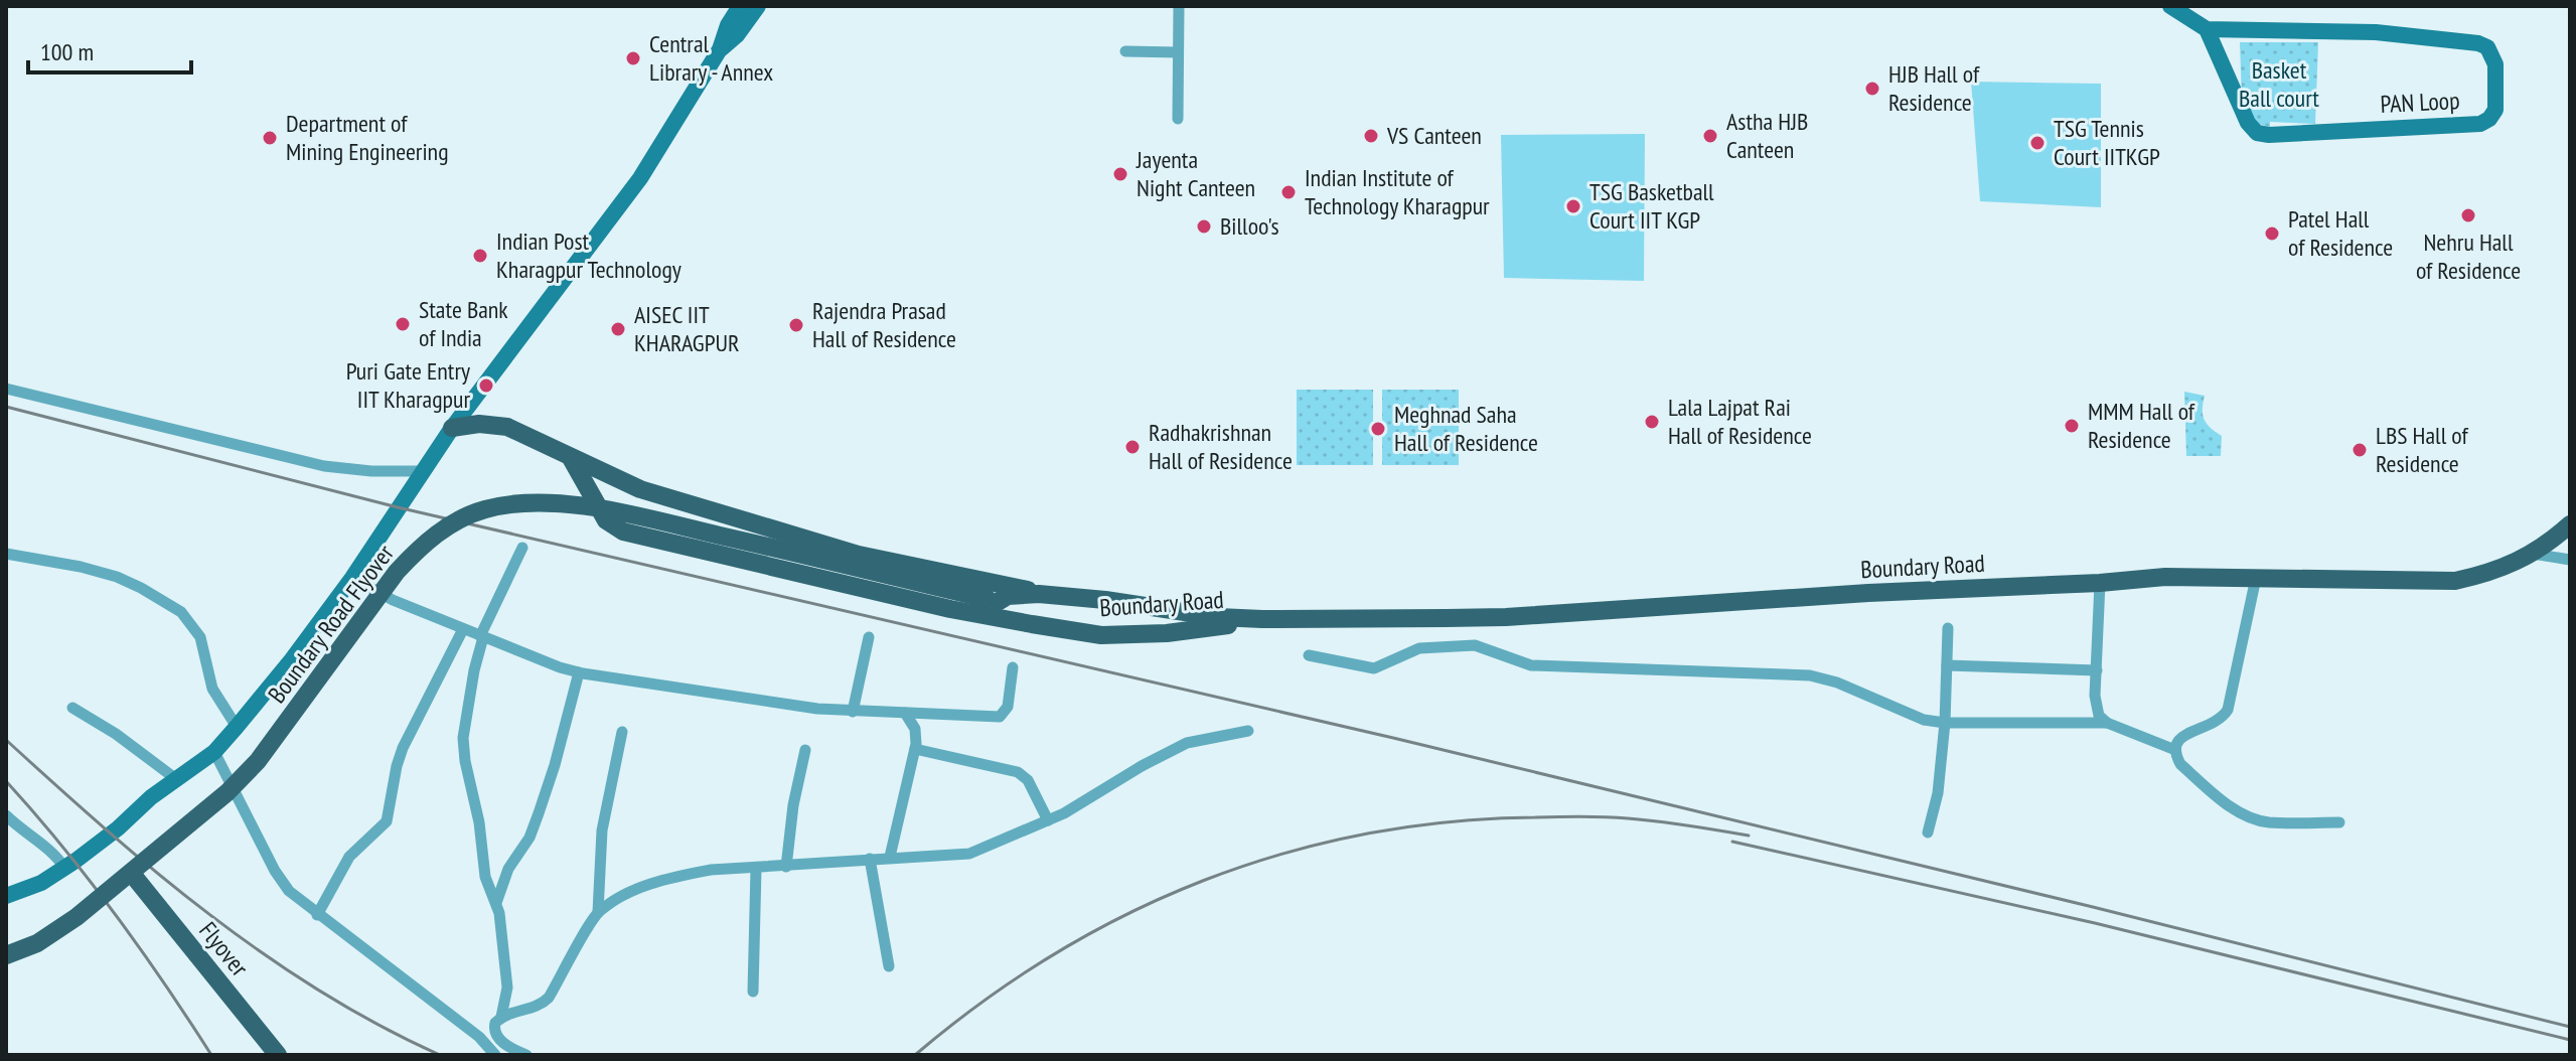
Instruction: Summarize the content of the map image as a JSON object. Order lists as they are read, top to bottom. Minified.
{"streets":{"main road":["Boundary Road","Boundary Road Flyover","Flyover"],"street":["PAN Loop"]},"crossings":[["Boundary Road","Boundary Road Flyover"],["Boundary Road Flyover","Flyover"]],"parks":["Basket Ball court"],"places":["Central Library - Annex","HJB Hall of Residence","VS Canteen","Astha HJB Canteen","Department of Mining Engineering","TSG Tennis Court IITKGP","Jayenta Night Canteen","Indian Institute of Technology Kharagpur","TSG Basketball Court IIT KGP","Nehru Hall of Residence","Billoo's","Patel Hall of Residence","Indian Post Kharagpur Technology","State Bank of India","Rajendra Prasad Hall of Residence","AISEC IIT KHARAGPUR","Puri Gate Entry IIT Kharagpur","Lala Lajpat Rai Hall of Residence","MMM Hall of Residence","Meghnad Saha Hall of Residence","Radhakrishnan Hall of Residence","LBS Hall of Residence"],"scale_bar":"100 m"}
